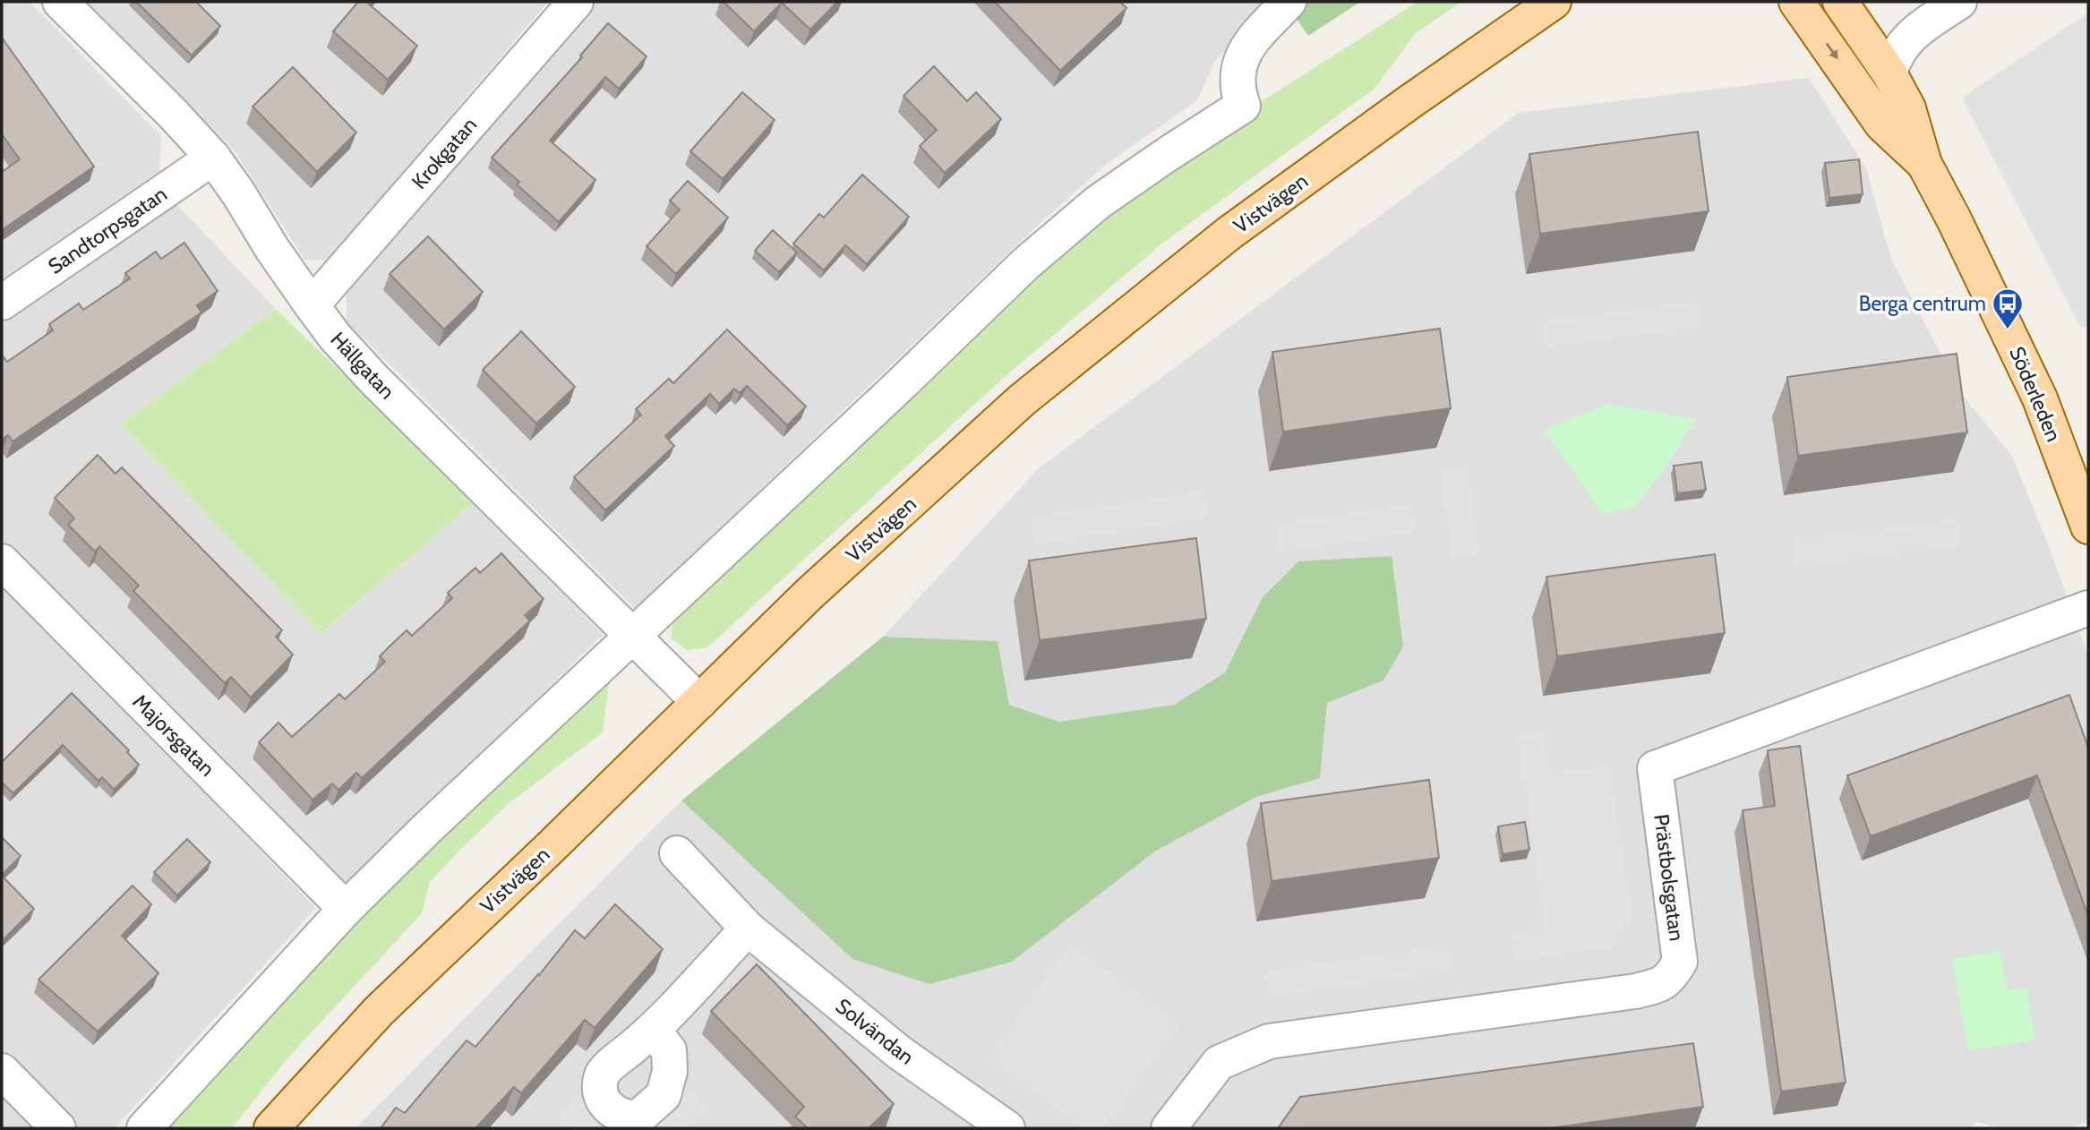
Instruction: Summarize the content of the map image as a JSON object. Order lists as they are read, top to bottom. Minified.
{"streets":{"main road":["Vistvägen","Söderleden"],"street":["Krokgatan","Sandtorpsgatan","Hällgatan","Majorsgatan","Prästbolsgatan","Solvändan"]},"crossings":[["Krokgatan","Hällgatan"],["Vistvägen","Hällgatan"],["Sandtorpsgatan","Hällgatan"]],"places":{"bus stop":["Berga centrum"]}}
